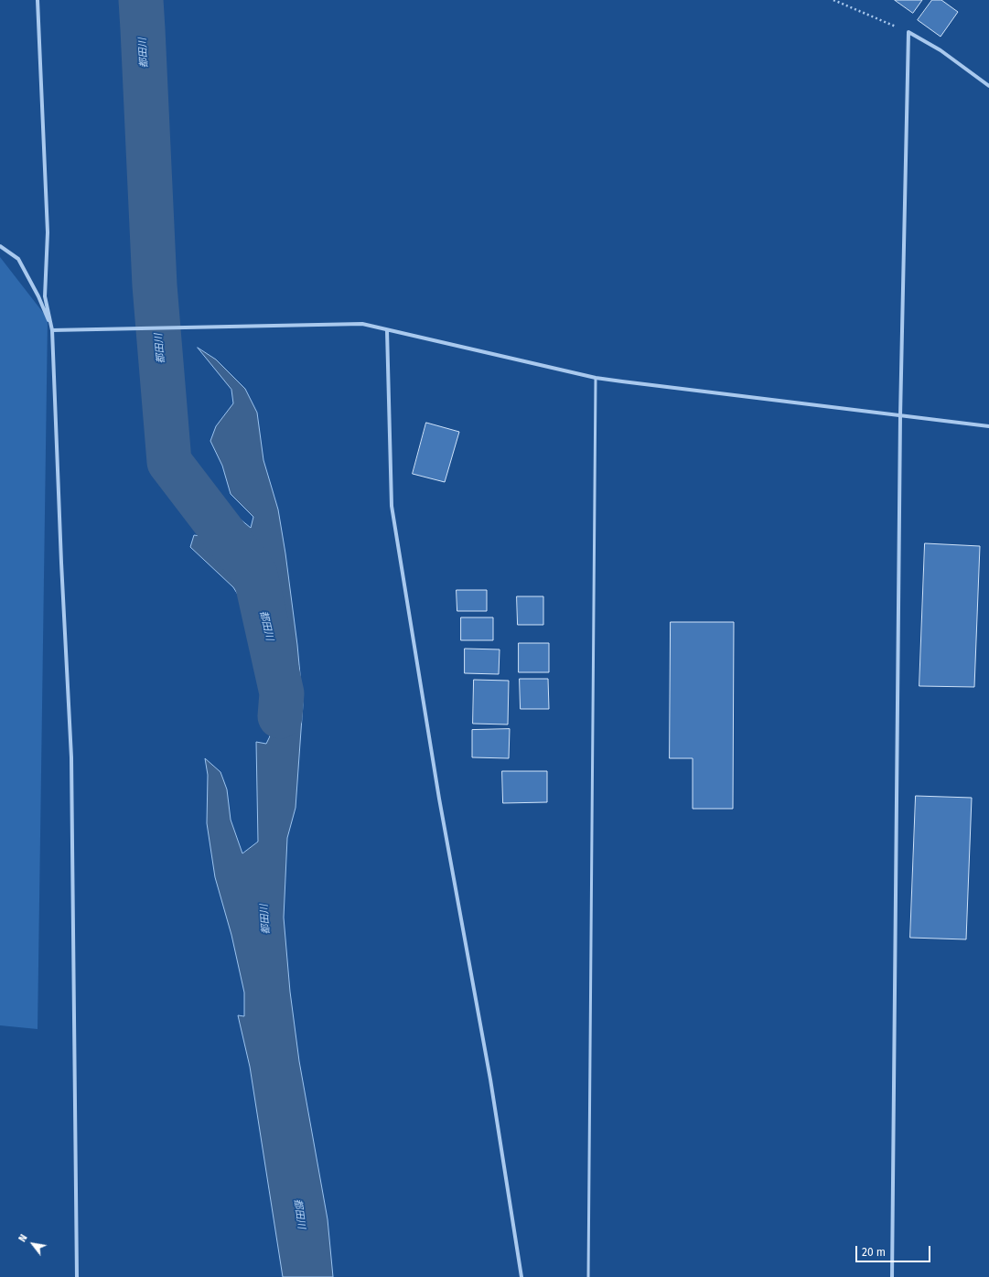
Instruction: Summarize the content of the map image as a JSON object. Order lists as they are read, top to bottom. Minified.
{"water":["都田川"],"scale_bar":"20 m","north":"top left"}
